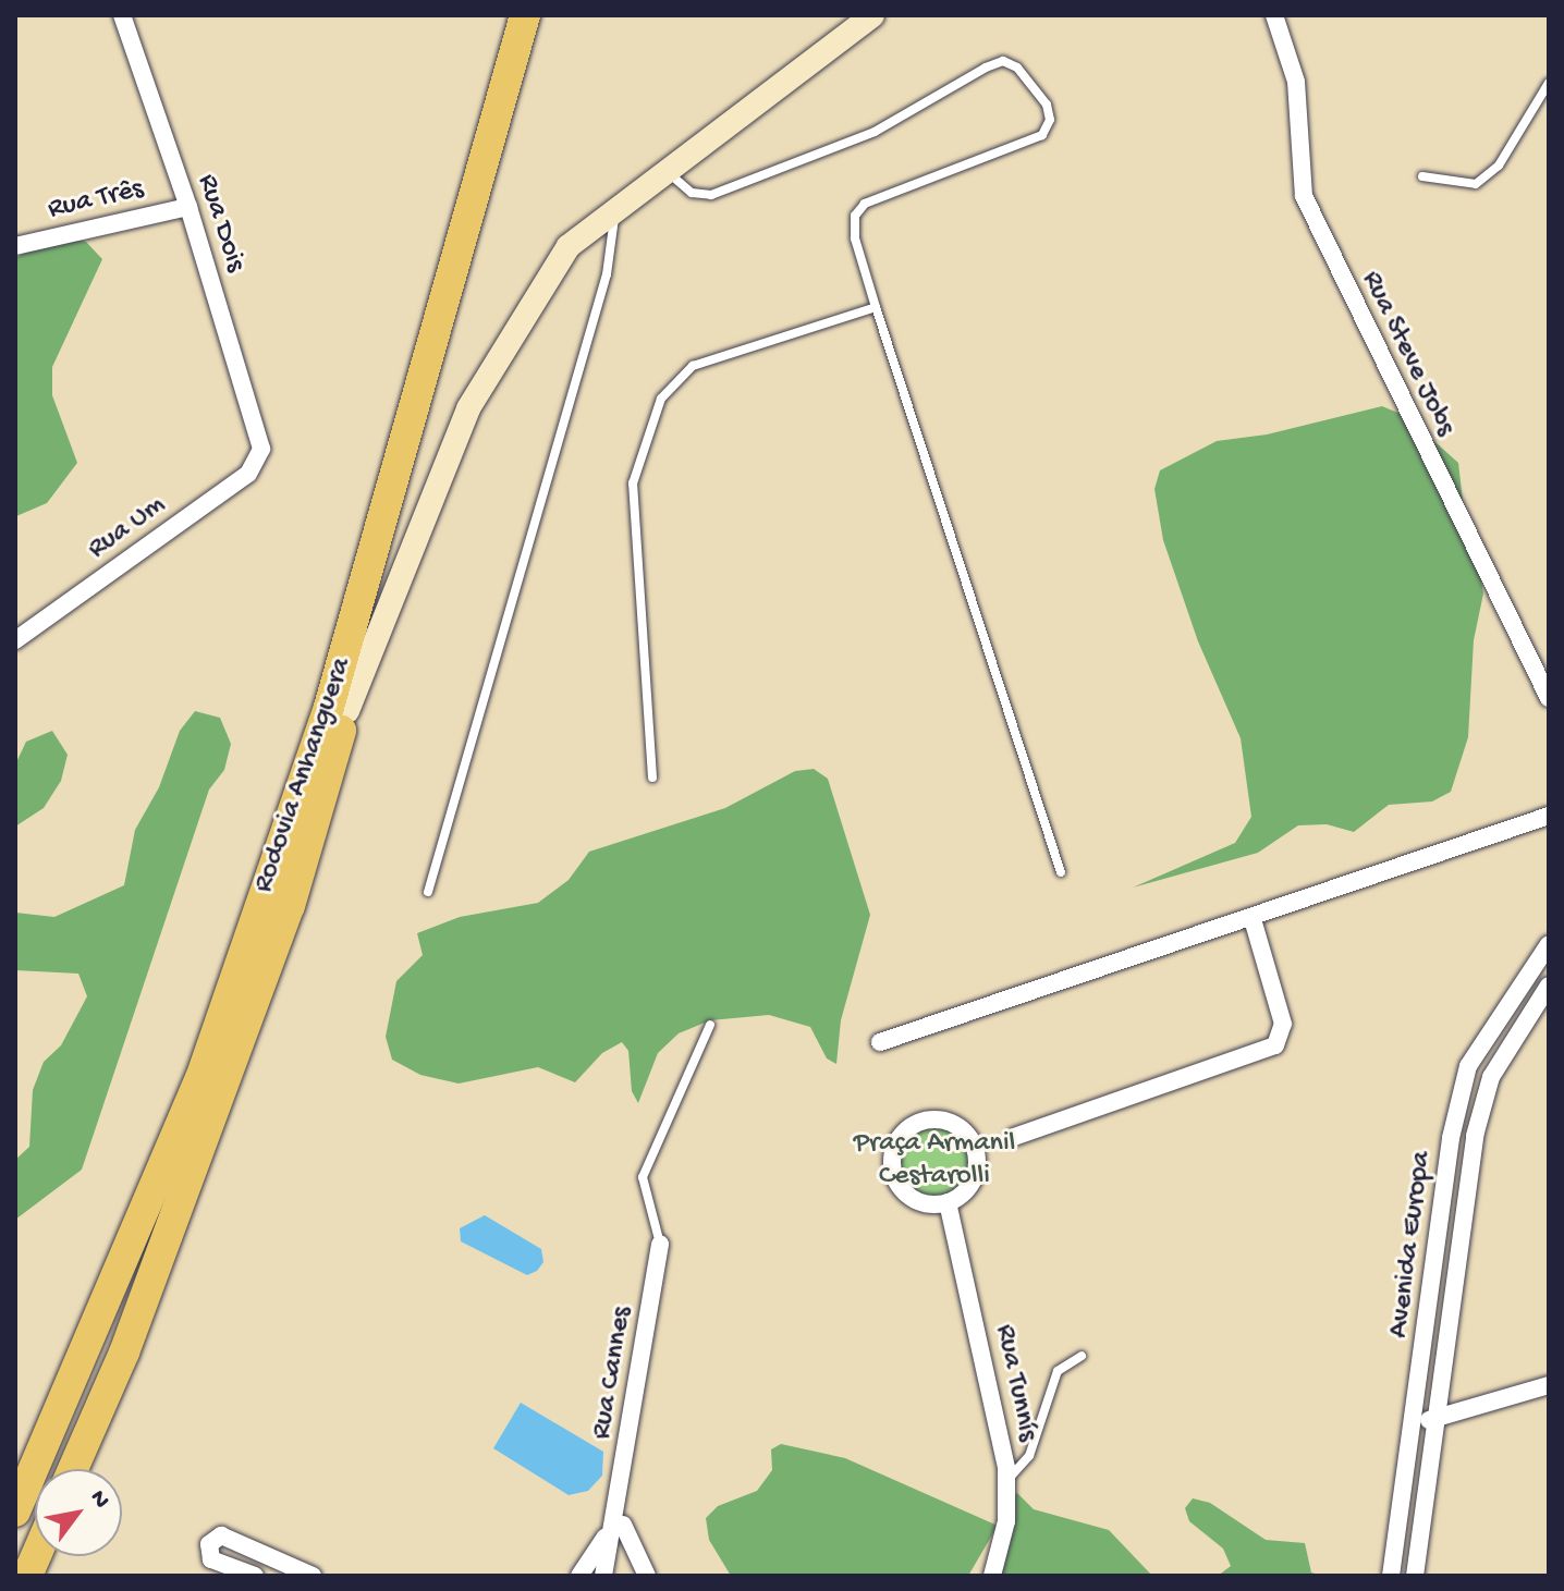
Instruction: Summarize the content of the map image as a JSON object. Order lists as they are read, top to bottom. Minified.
{"streets":{"highway":["Rodovia Anhanguera"],"street":["Rua Três","Rua Dois","Rua Steve Jobs","Rua Um","Avenida Europa","Rua Cannes","Rua Tunnís"]},"crossings":[["Rua Três","Rua Dois"],["Rua Dois","Rua Um"]],"parks":["Praça Armanil Cestarolli"],"north":"top right"}
